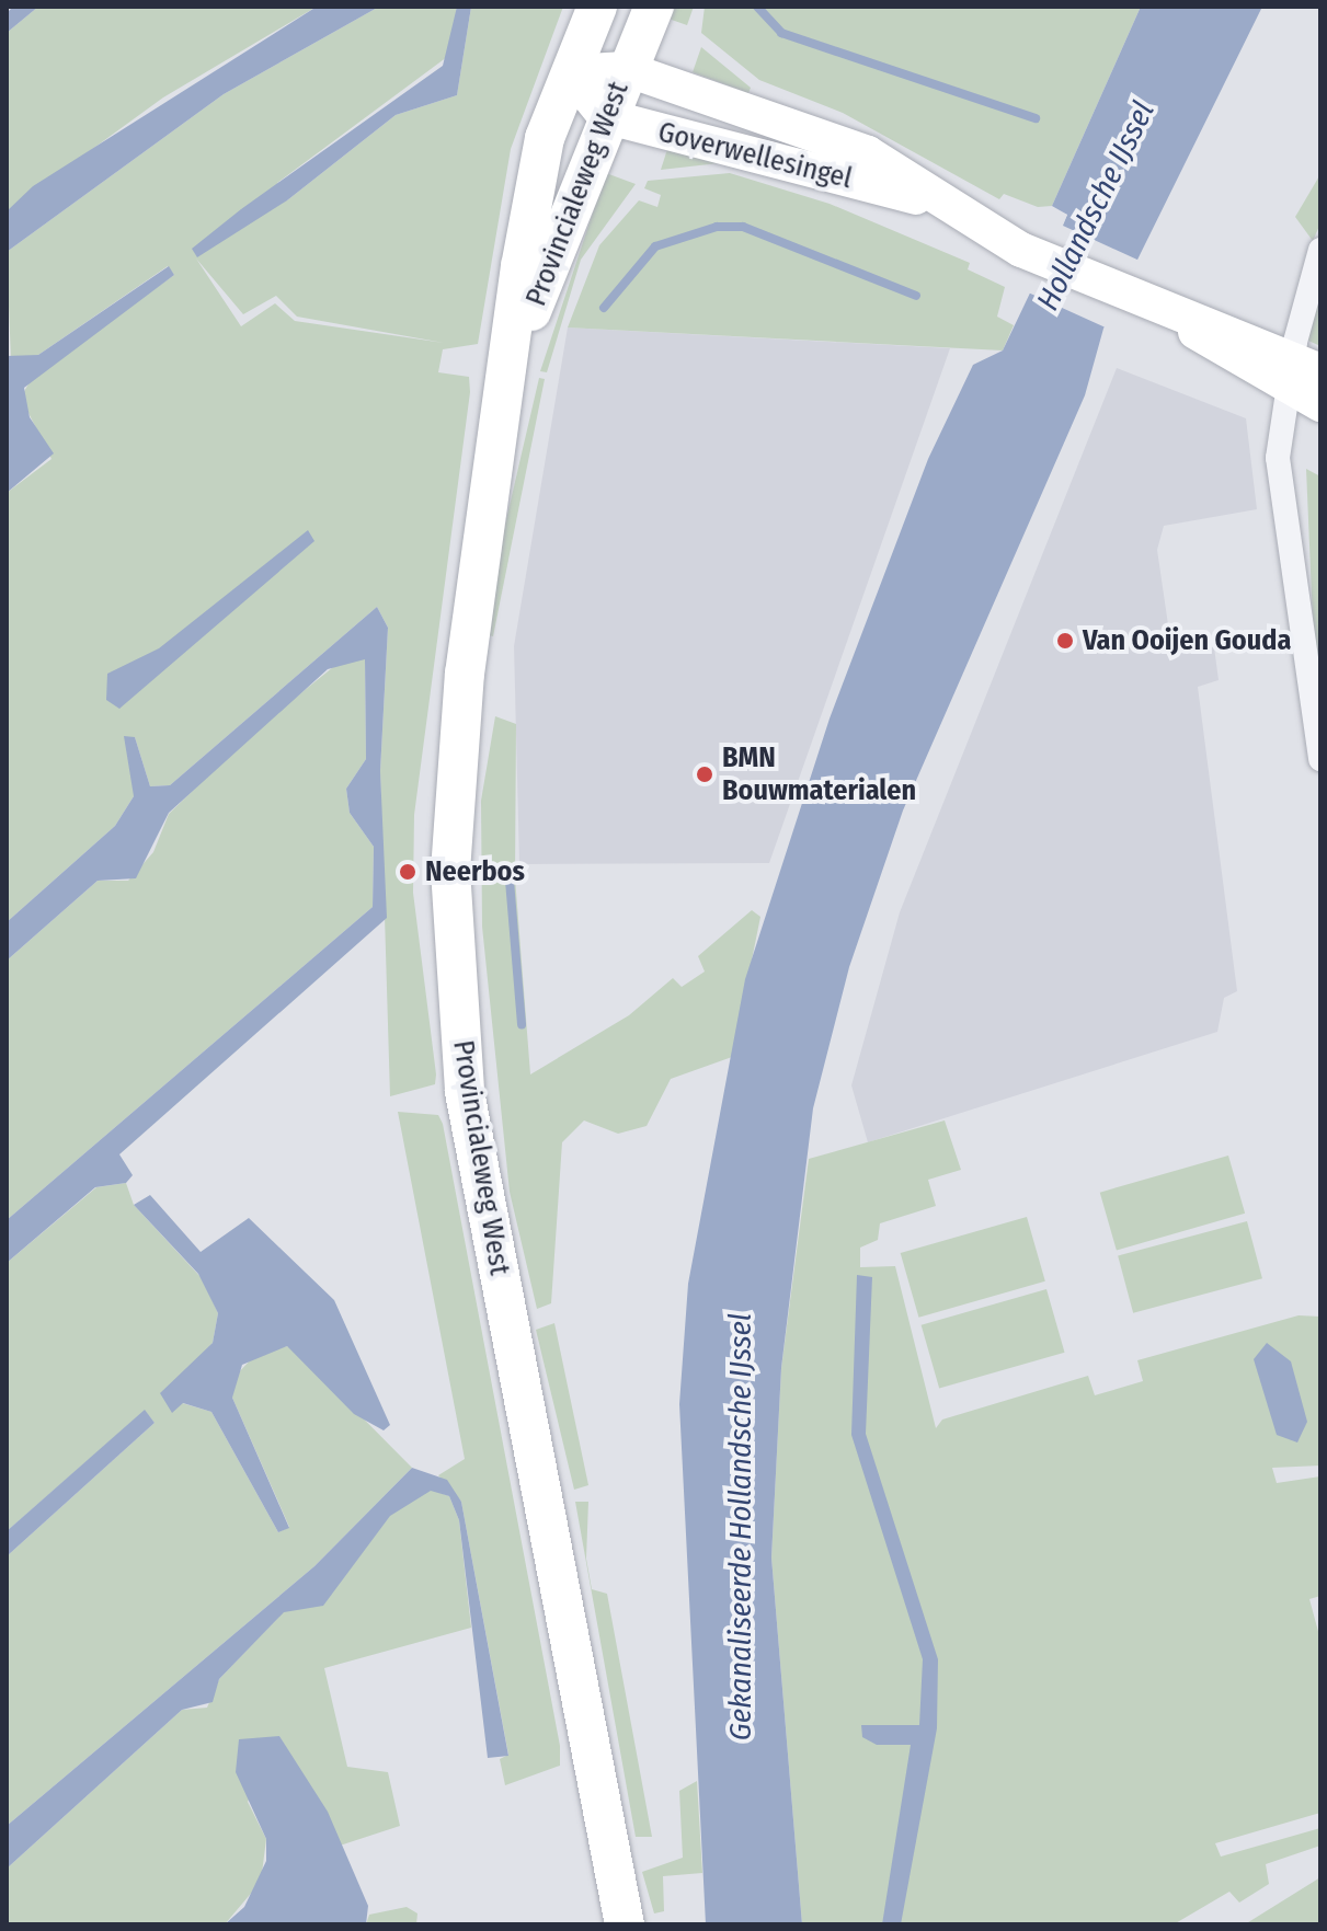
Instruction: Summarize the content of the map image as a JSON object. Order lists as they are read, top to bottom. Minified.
{"streets":{"main road":["Goverwellesingel","Provincialeweg West"]},"crossings":[["Goverwellesingel","Provincialeweg West"]],"water":["Hollandsche IJssel","Gekanaliseerde Hollandsche IJssel"],"places":["Van Ooijen Gouda","BMN Bouwmaterialen","Neerbos"]}
